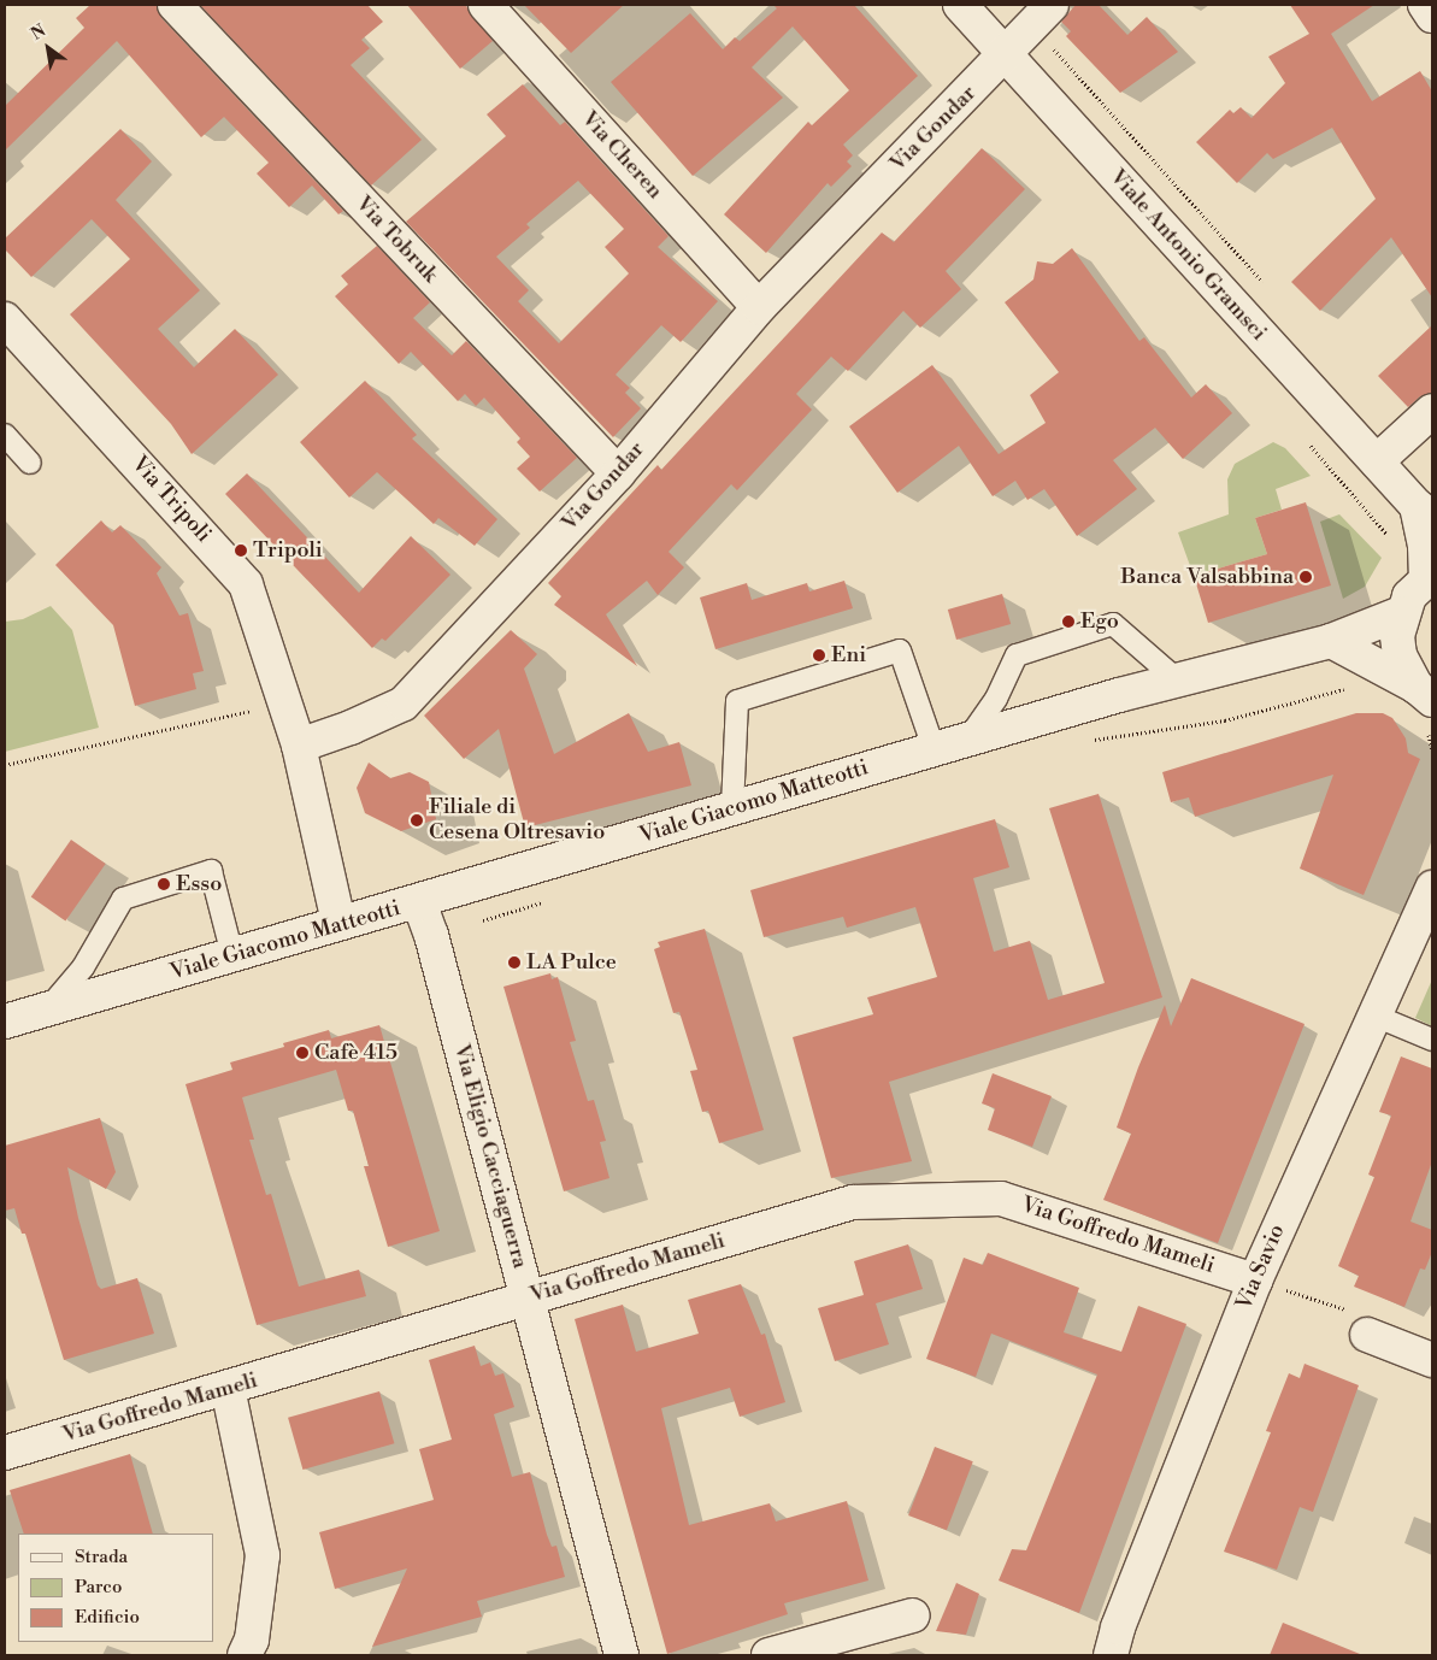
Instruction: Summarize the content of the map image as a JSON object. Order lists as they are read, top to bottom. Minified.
{"streets":{"street":["Via Gondar","Via Cheren","Via Tobruk","Viale Antonio Gramsci","Via Tripoli","Viale Giacomo Matteotti","Via Eligio Cacciaguerra","Via Goffredo Mameli","Via Savio"]},"crossings":[["Via Gondar","Via Cheren"],["Via Gondar","Via Tobruk"],["Via Gondar","Viale Antonio Gramsci"],["Via Gondar","Via Tripoli"],["Viale Giacomo Matteotti","Via Eligio Cacciaguerra"],["Via Eligio Cacciaguerra","Via Goffredo Mameli"],["Via Goffredo Mameli","Via Savio"]],"places":["Tripoli","Banca Valsabbina","Ego","Eni","Filiale di Cesena Oltresavio","Esso","LA Pulce","Cafè 415"],"legend":["Strada","Parco","Edificio"],"north":"top left"}
